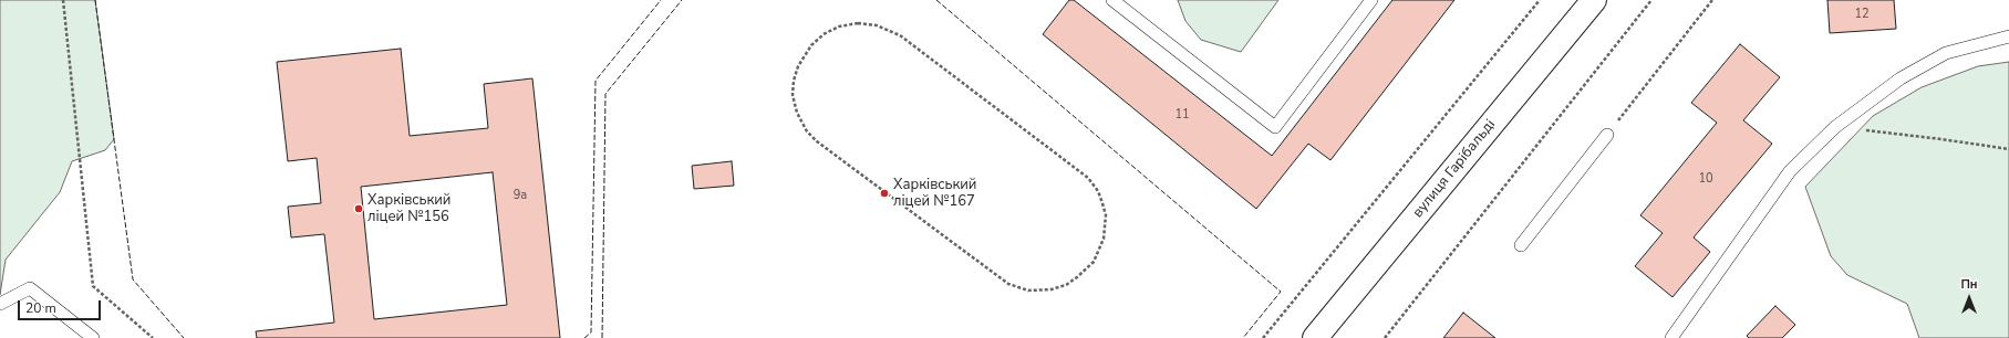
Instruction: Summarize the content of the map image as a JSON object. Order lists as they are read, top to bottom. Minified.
{"streets":{"street":["вулиця Гарібальді"]},"places":["Харківський ліцей №167","Харківський ліцей №156"],"house_numbers":["12","11","10","9а"],"scale_bar":"20 m","north":"top"}
